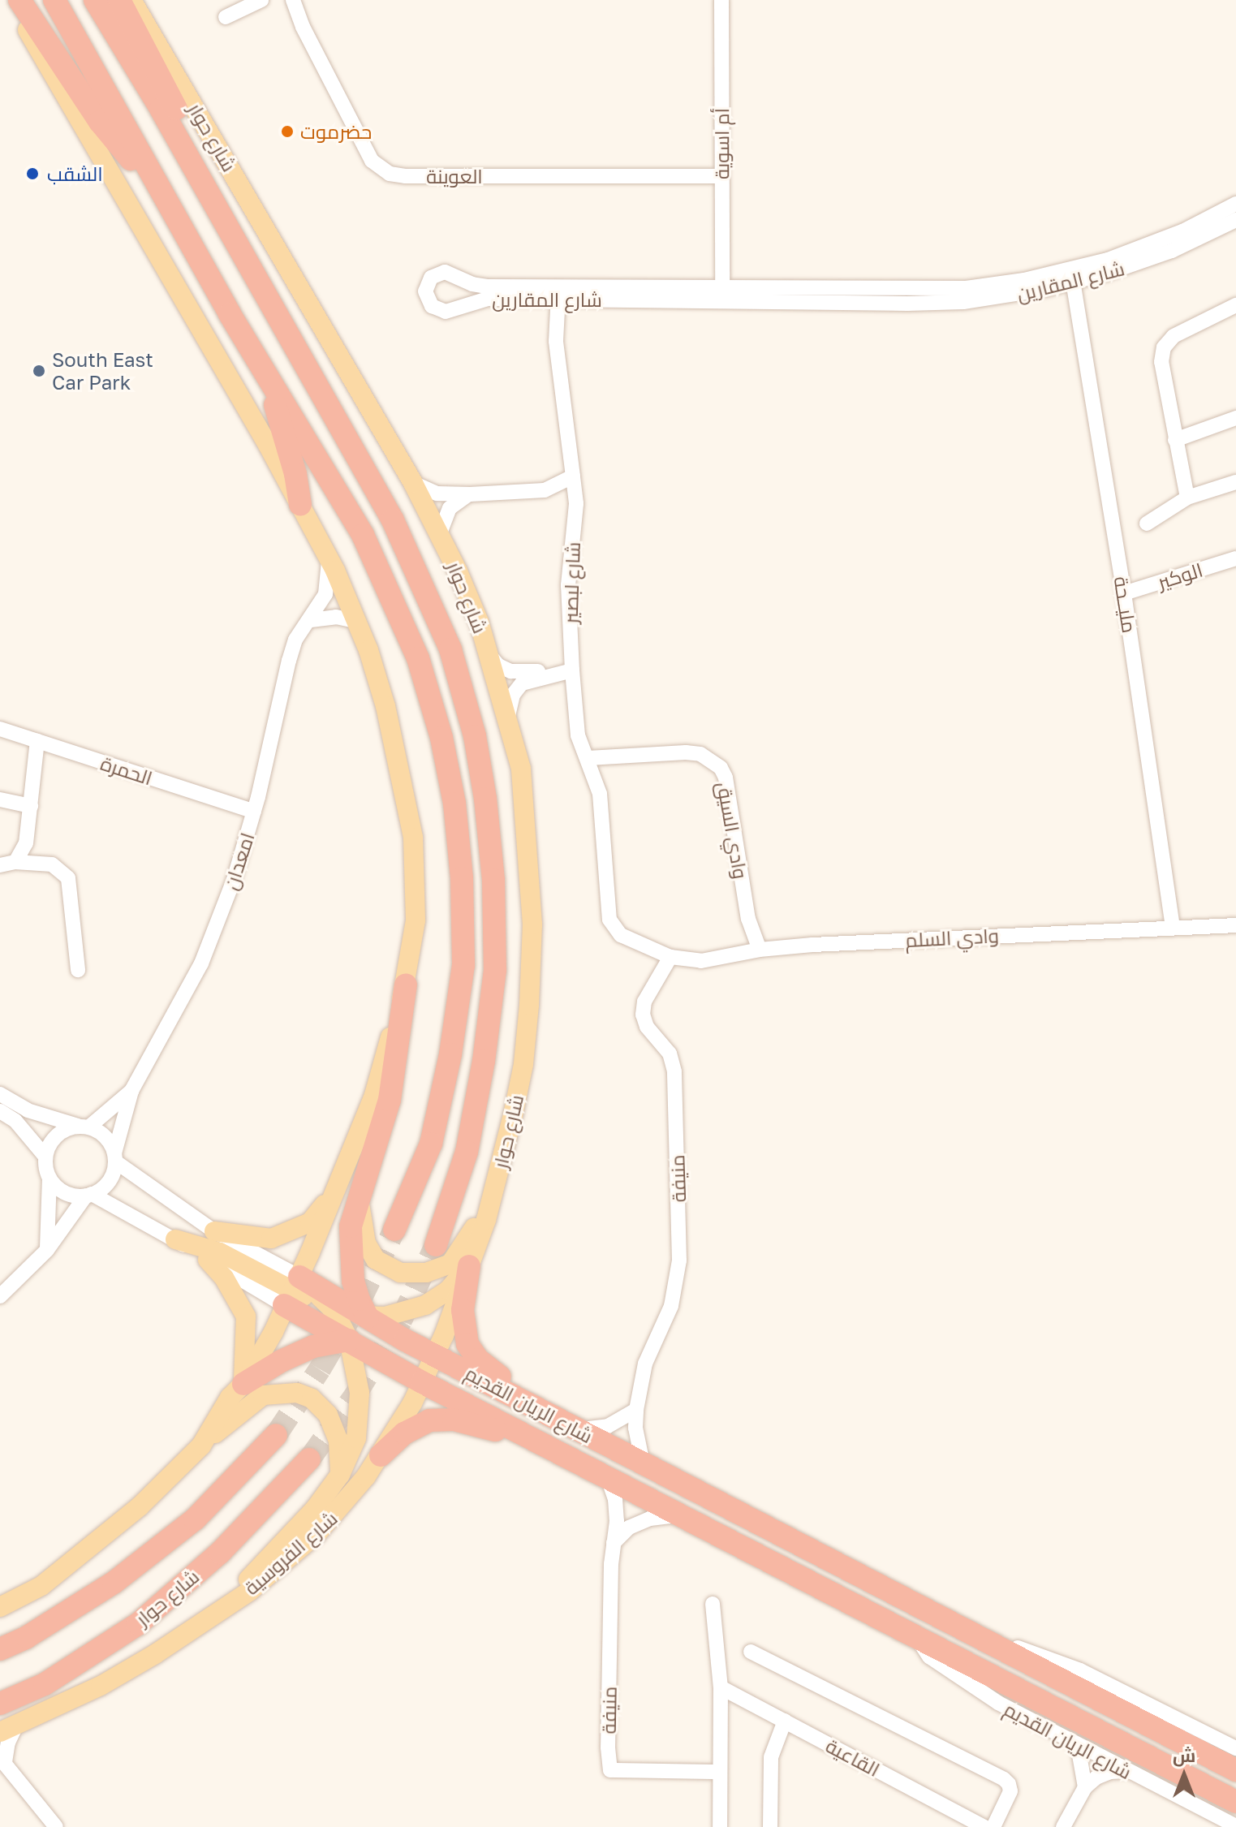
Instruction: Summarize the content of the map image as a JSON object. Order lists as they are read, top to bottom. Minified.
{"streets":{"highway":["شارع حوار","شارع الريان القديم"],"main road":["شارع الفروسية"],"street":["أم اسوية","العوينة","شارع المقارين","الوكير","شارع لبصير","مليــحة","الحمرة","وادي السيق","امعدان","وادي السلم","منيفة","القاعية"]},"crossings":[["شارع حوار","شارع الفروسية"],["أم اسوية","العوينة"],["أم اسوية","شارع المقارين"],["شارع المقارين","شارع لبصير"],["شارع المقارين","مليــحة"],["الوكير","مليــحة"],["شارع لبصير","وادي السيق"],["شارع لبصير","وادي السلم"],["مليــحة","وادي السلم"],["الحمرة","امعدان"],["وادي السيق","وادي السلم"],["امعدان","شارع الريان القديم"],["وادي السلم","منيفة"],["منيفة","شارع الريان القديم"],["شارع الريان القديم","شارع الفروسية"]],"places":["حضرموت","الشقب","South East Car Park"],"north":"top"}
